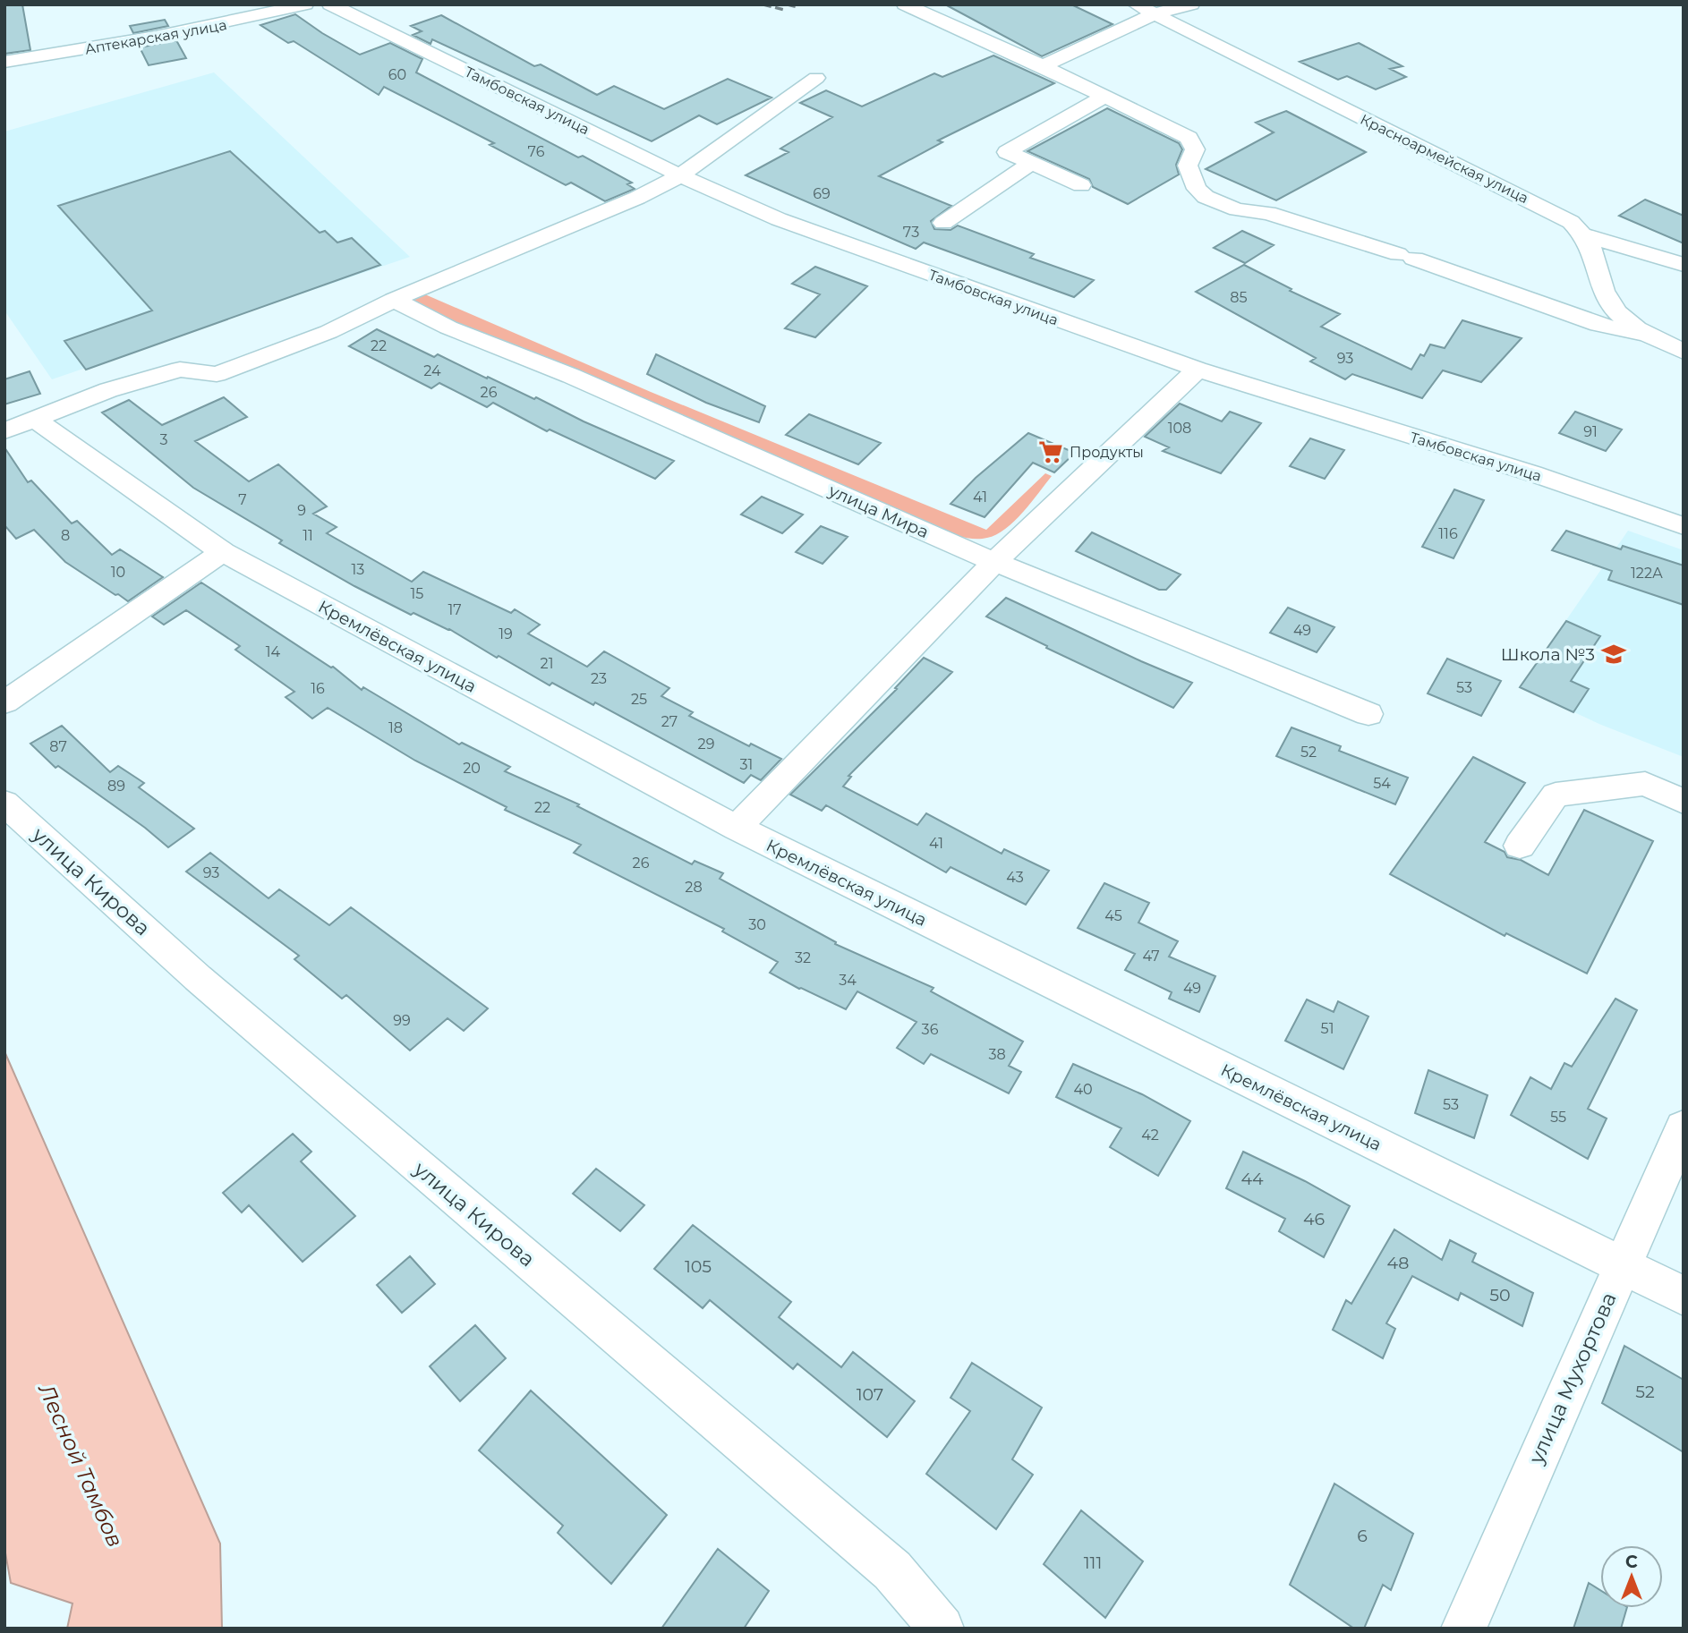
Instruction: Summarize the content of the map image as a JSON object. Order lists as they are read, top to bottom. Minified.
{"streets":{"street":["Аптекарская улица","Тамбовская улица","Красноармейская улица","улица Мира","Кремлёвская улица","улица Кирова","улица Мухортова"]},"crossings":[["Кремлёвская улица","улица Мухортова"]],"water":["Лесной Тамбов"],"places":{"supermarket":["Продукты"],"school or university":["Школа №3"]},"house_numbers":["60","76","69","73","85","22","93","24","26","108","91","3","41","7","9","116","8","11","13","10","122А","15","17","49","19","14","21","23","53","16","25","27","18","29","87","52","31","20","54","89","22","41","26","93","43","28","45","30","47","32","34","49","99","51","36","38","40","53","55","42","44","46","48","105","50","52","107","6","111"],"north":"top"}
